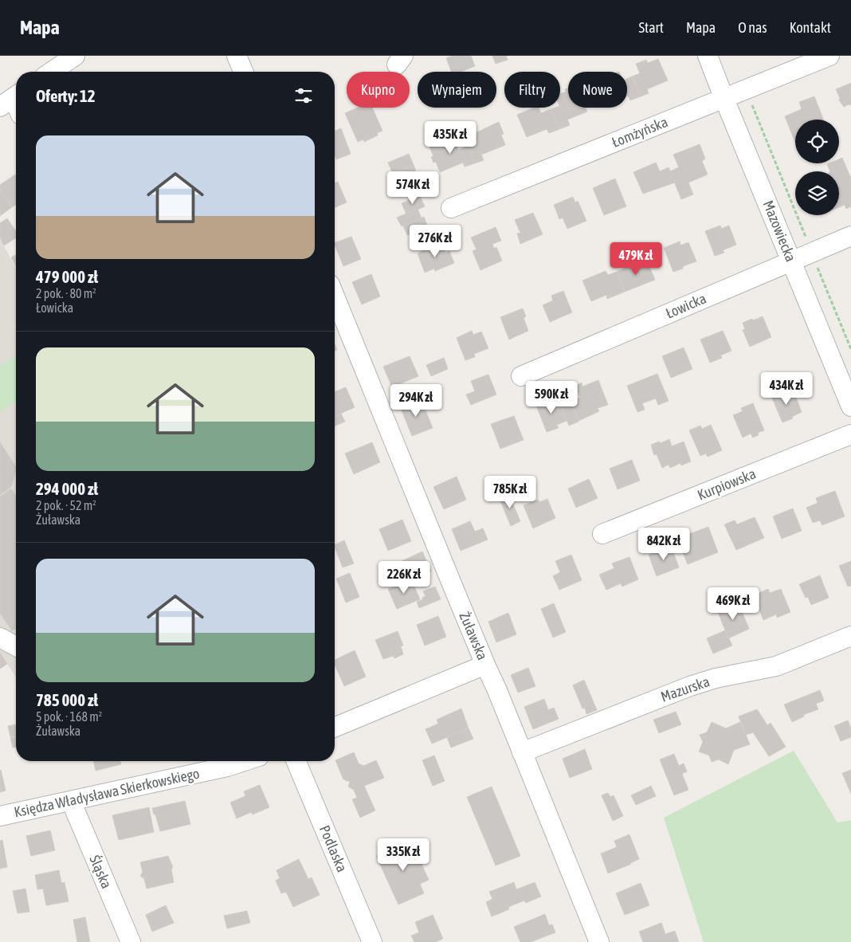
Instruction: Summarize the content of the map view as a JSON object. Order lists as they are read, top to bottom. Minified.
{"streets":{"street":["Łomżyńska","Mazowiecka","Łowicka","Kurpiowska","Żuławska","Mazurska","Księdza Władysława Skierkowskiego","Podlaska","Śląska"]},"crossings":[["Łomżyńska","Mazowiecka"],["Mazowiecka","Łowicka"],["Żuławska","Mazurska"],["Księdza Władysława Skierkowskiego","Śląska"]],"page":{"header":"Mapa","nav":["Start","Mapa","O nas","Kontakt"],"chip":["Kupno","Wynajem","Filtry","Nowe"],"heading":"Oferty: 12","list":[{"name":"479 000 zł","note":"2 pok. · 80 m² · Łowicka"},{"name":"294 000 zł","note":"2 pok. · 52 m² · Żuławska"},{"name":"785 000 zł","note":"5 pok. · 168 m² · Żuławska"}],"price":["435K zł","574K zł","276K zł","479K zł","434K zł","590K zł","294K zł","785K zł","842K zł","226K zł","469K zł","335K zł"]}}
